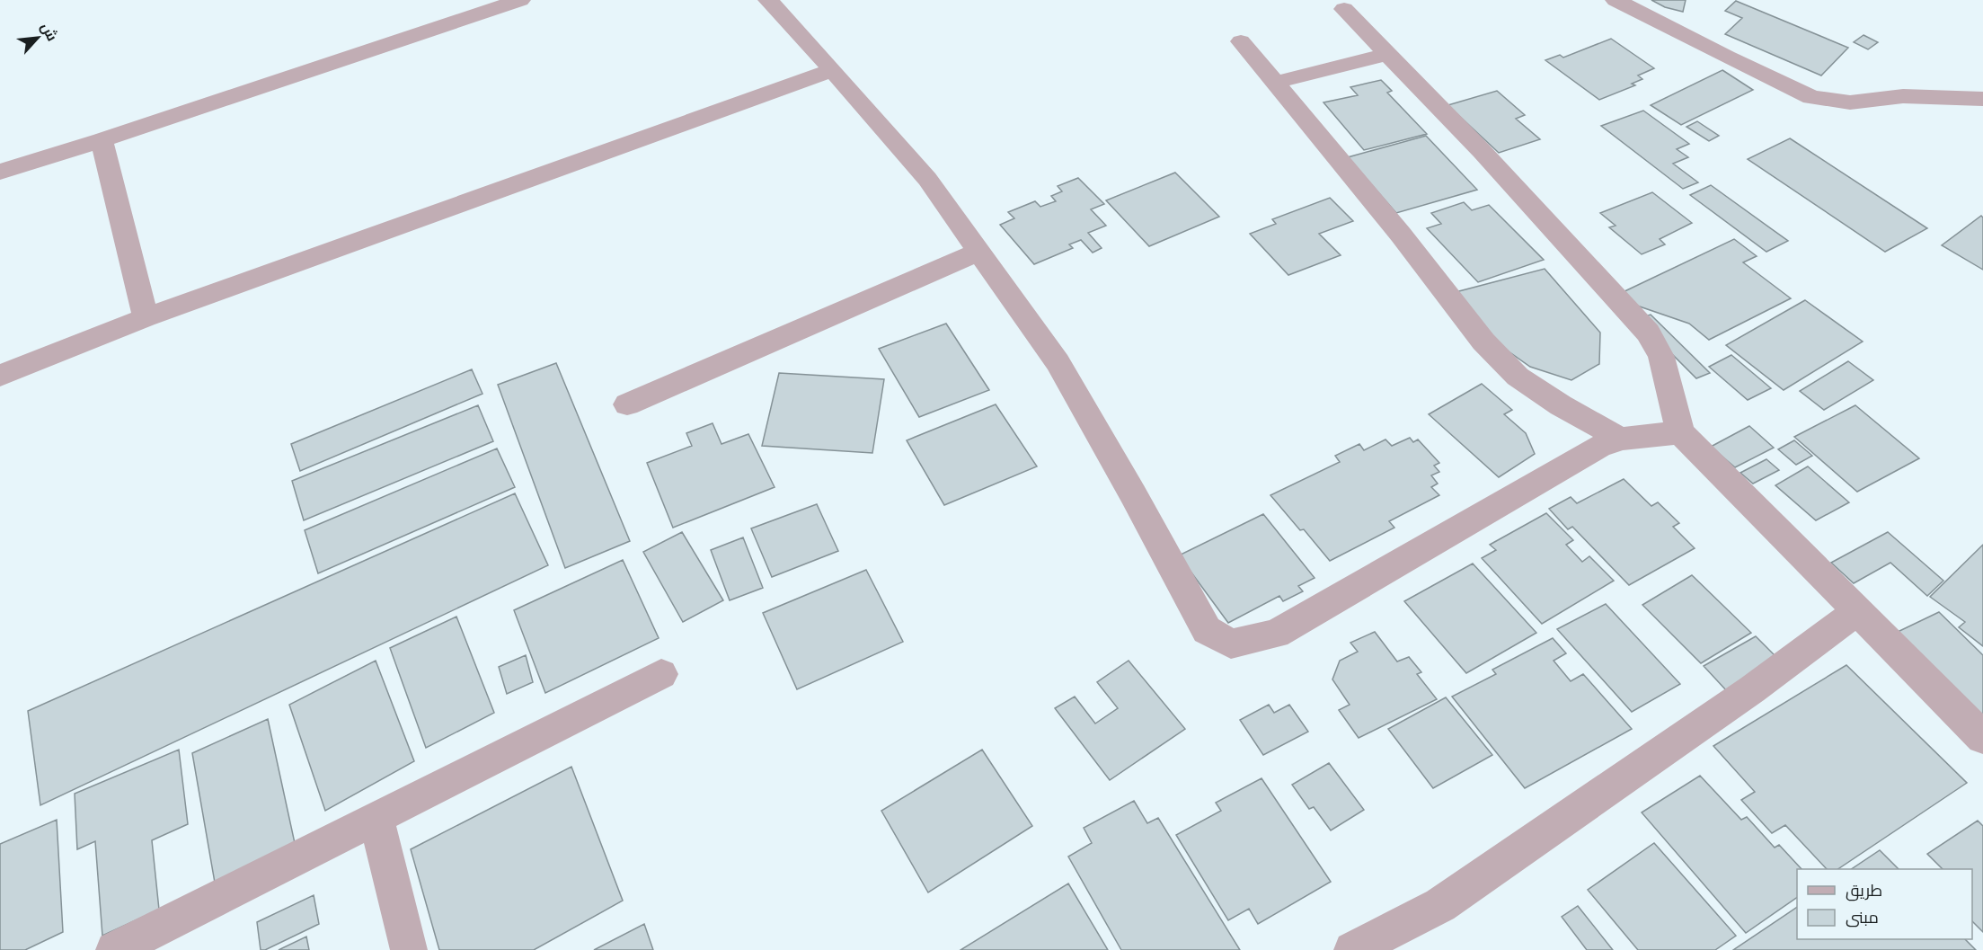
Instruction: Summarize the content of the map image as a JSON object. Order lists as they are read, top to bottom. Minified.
{"legend":["طريق","مبنى"],"north":"top right"}
